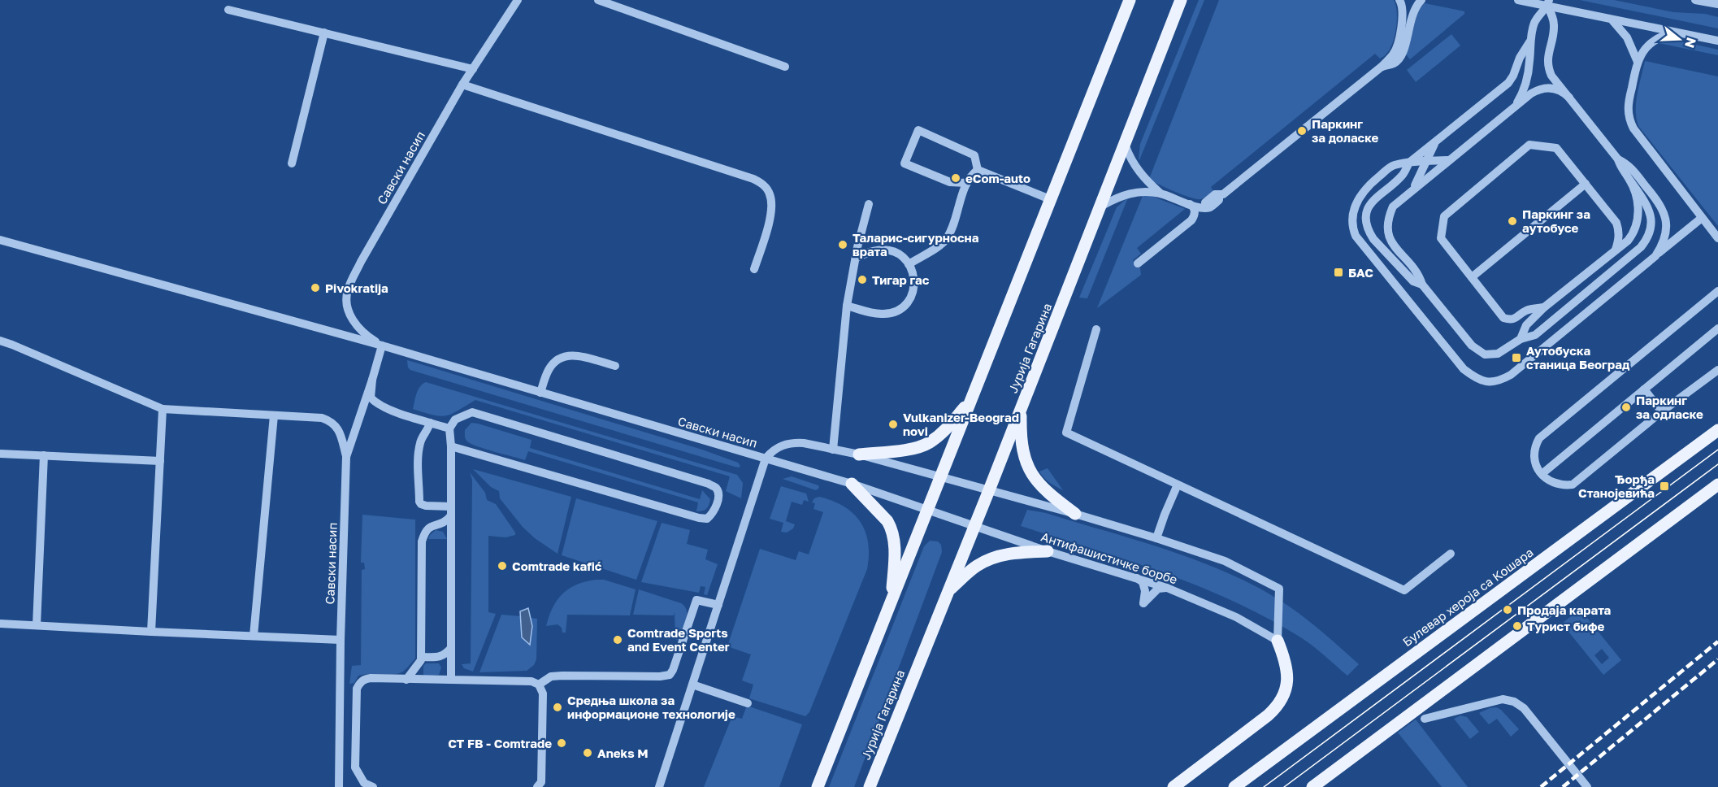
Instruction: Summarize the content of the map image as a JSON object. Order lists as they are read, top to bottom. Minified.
{"streets":{"main road":["Јурија Гагарина","Булевар хероја са Кошара"],"street":["Савски насип","Антифашистичке борбе"]},"crossings":[["Савски насип","Антифашистичке борбе"],["Јурија Гагарина","Антифашистичке борбе"]],"places":{"other":["Паркинг за доласке","eCom-auto","Паркинг за аутобусе","Таларис-сигурносна врата","Тигар гас","Pivokratija","Паркинг за одласке","Vulkanizer-Beograd novi","Comtrade kafić","Продаја карата","Турист бифе","Comtrade Sports and Event Center","Средња школа за информационе технологије","CT FB - Comtrade","Aneks M"],"transit":["БАС","Аутобуска станица Београд","Ђорђа Станојевића"]},"north":"right"}
